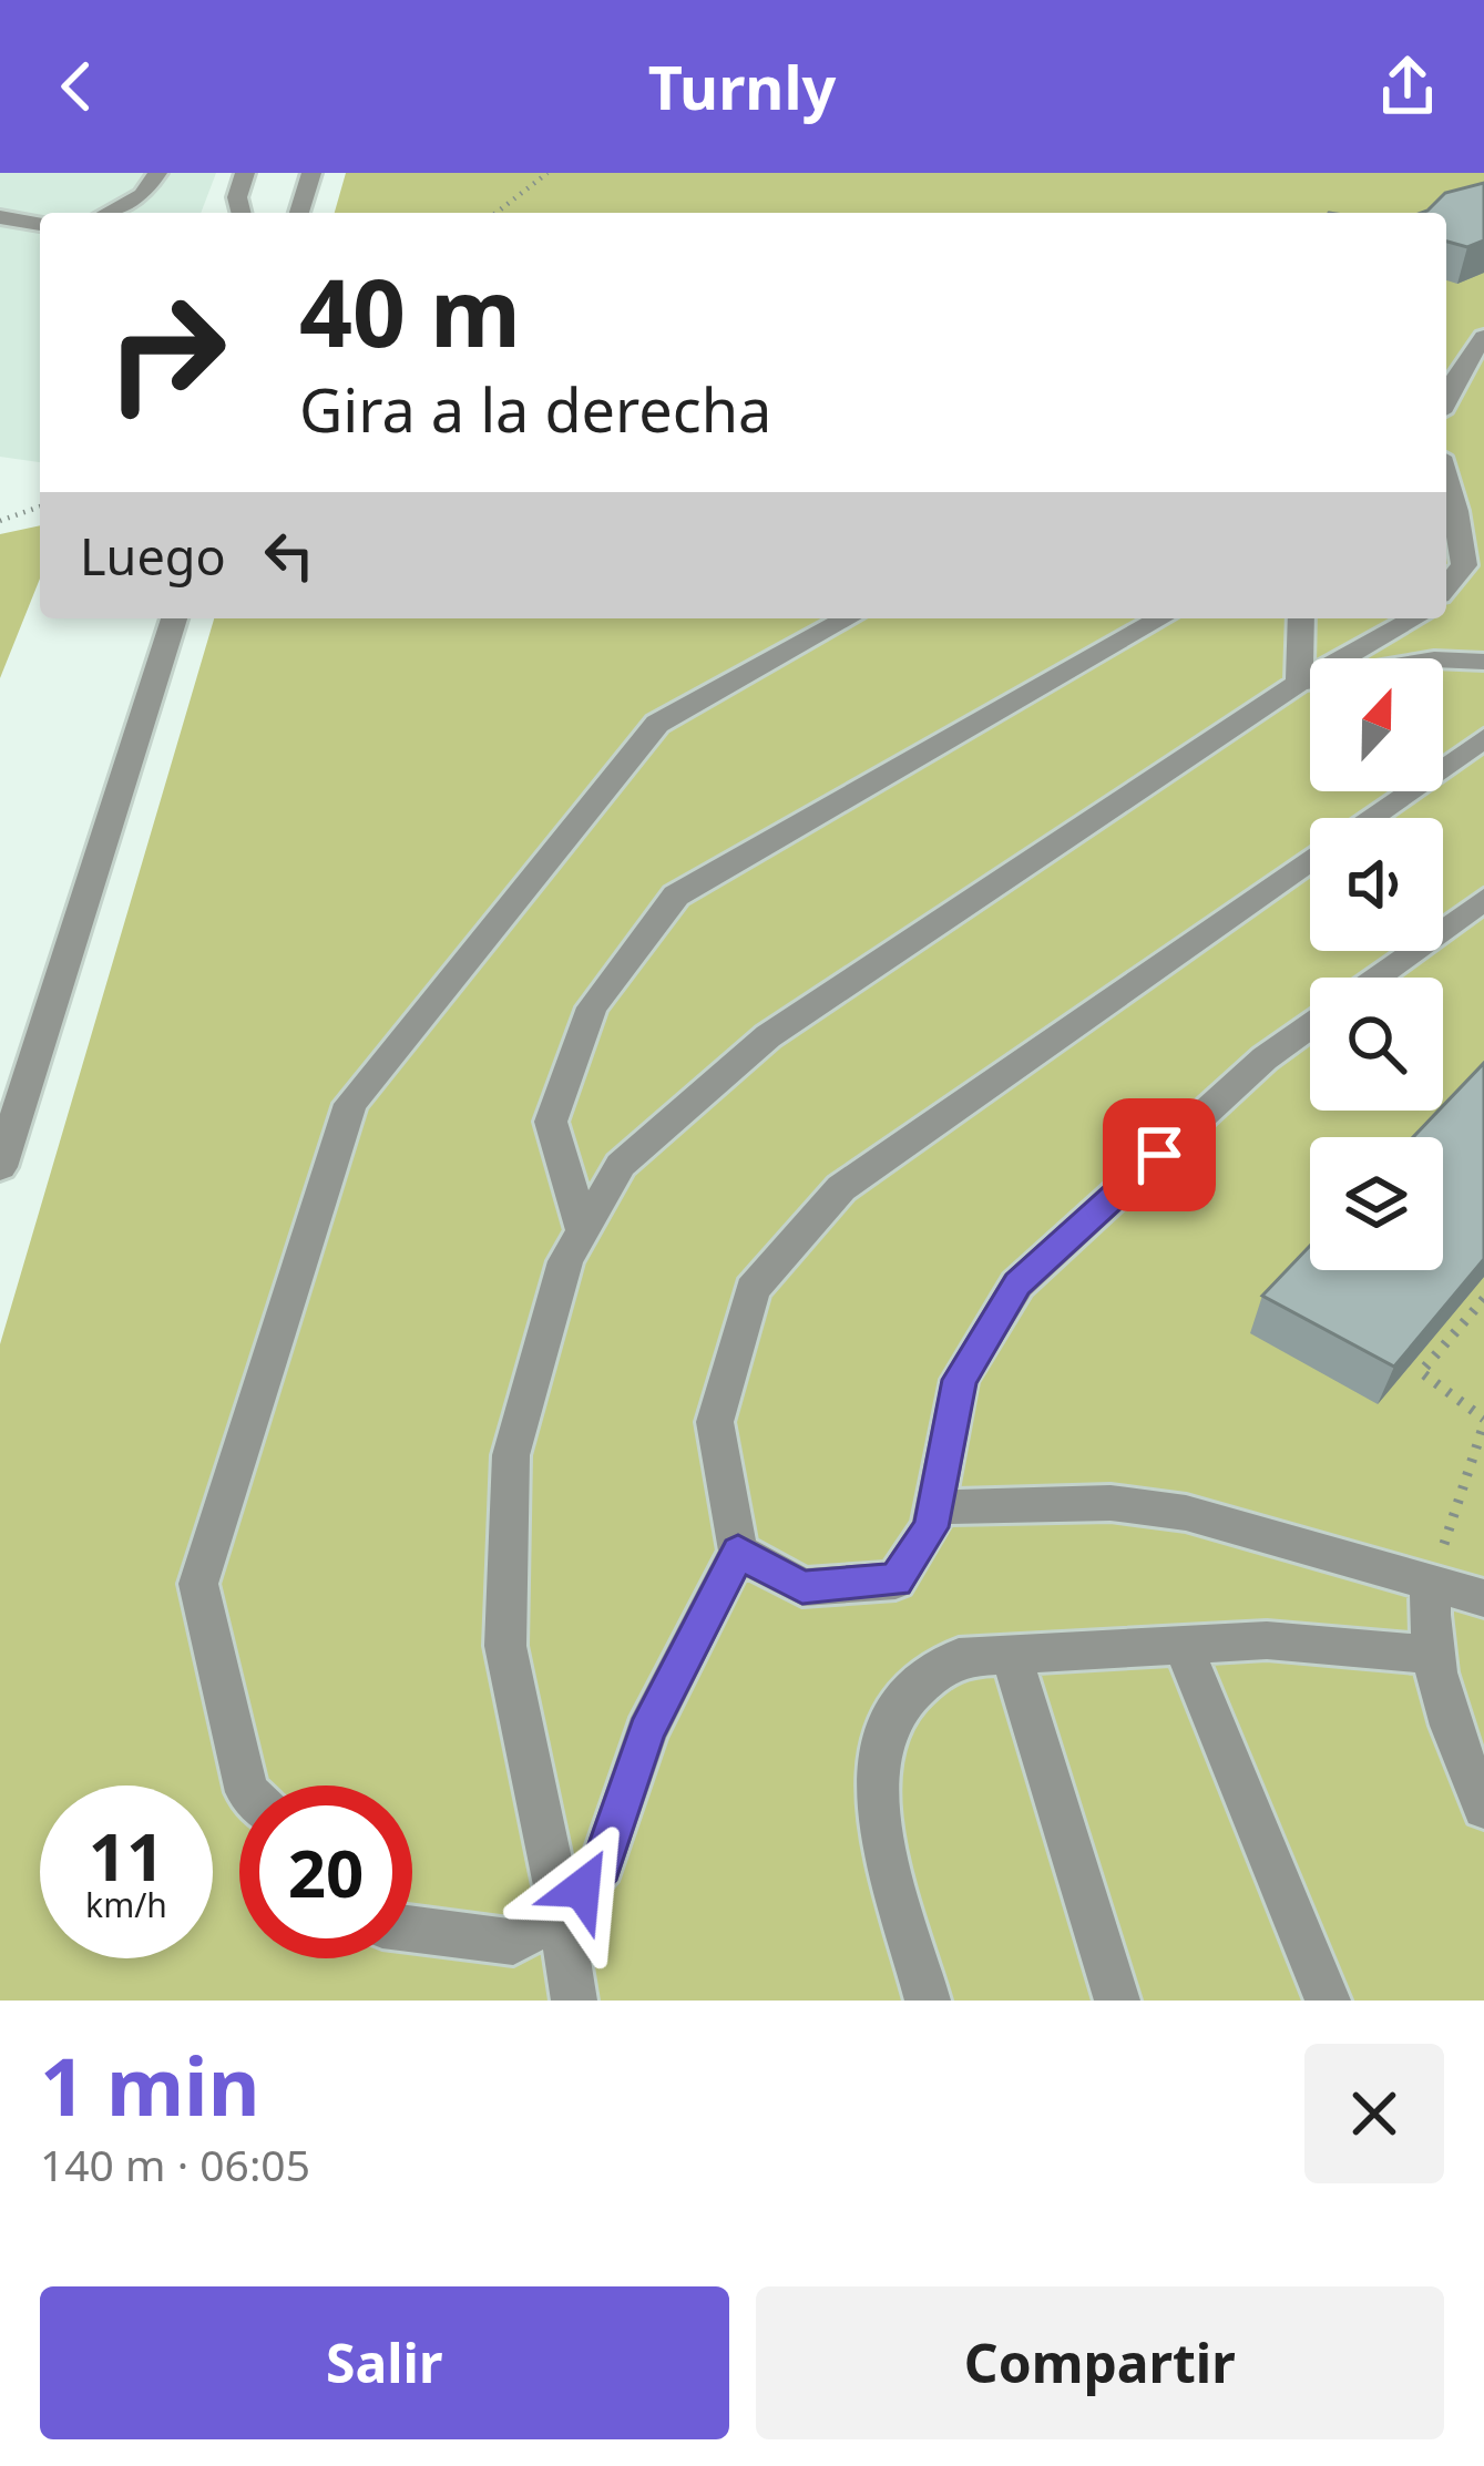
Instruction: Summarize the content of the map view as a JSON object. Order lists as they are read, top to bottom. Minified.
{"north":"top","page":{"header":"Turnly","turn":["40 m","Gira a la derecha"],"then":"Luego","speed":"11 km/h","limit":"20","heading":["1 min","140 m · 06:05"],"buttons":["Salir","Compartir"]}}
